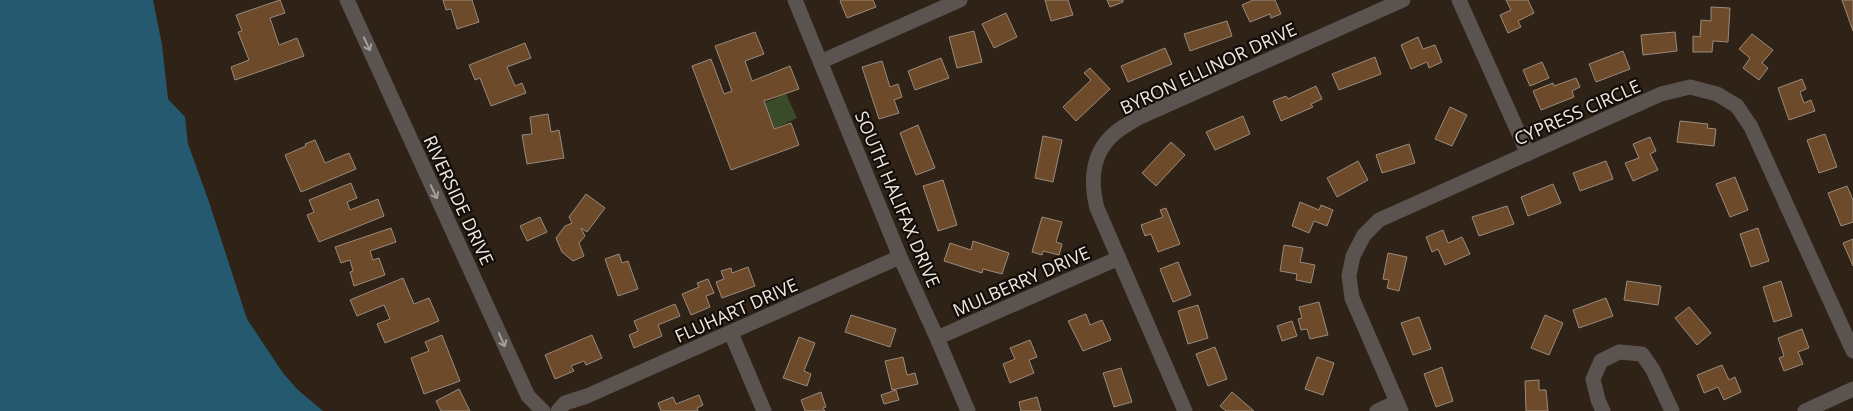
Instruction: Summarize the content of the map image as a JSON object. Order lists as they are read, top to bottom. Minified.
{"streets":{"street":["BYRON ELLINOR DRIVE","CYPRESS CIRCLE","SOUTH HALIFAX DRIVE","RIVERSIDE DRIVE","MULBERRY DRIVE","FLUHART DRIVE"]},"crossings":[["BYRON ELLINOR DRIVE","MULBERRY DRIVE"],["SOUTH HALIFAX DRIVE","MULBERRY DRIVE"],["SOUTH HALIFAX DRIVE","FLUHART DRIVE"]],"one_way":["RIVERSIDE DRIVE"]}
